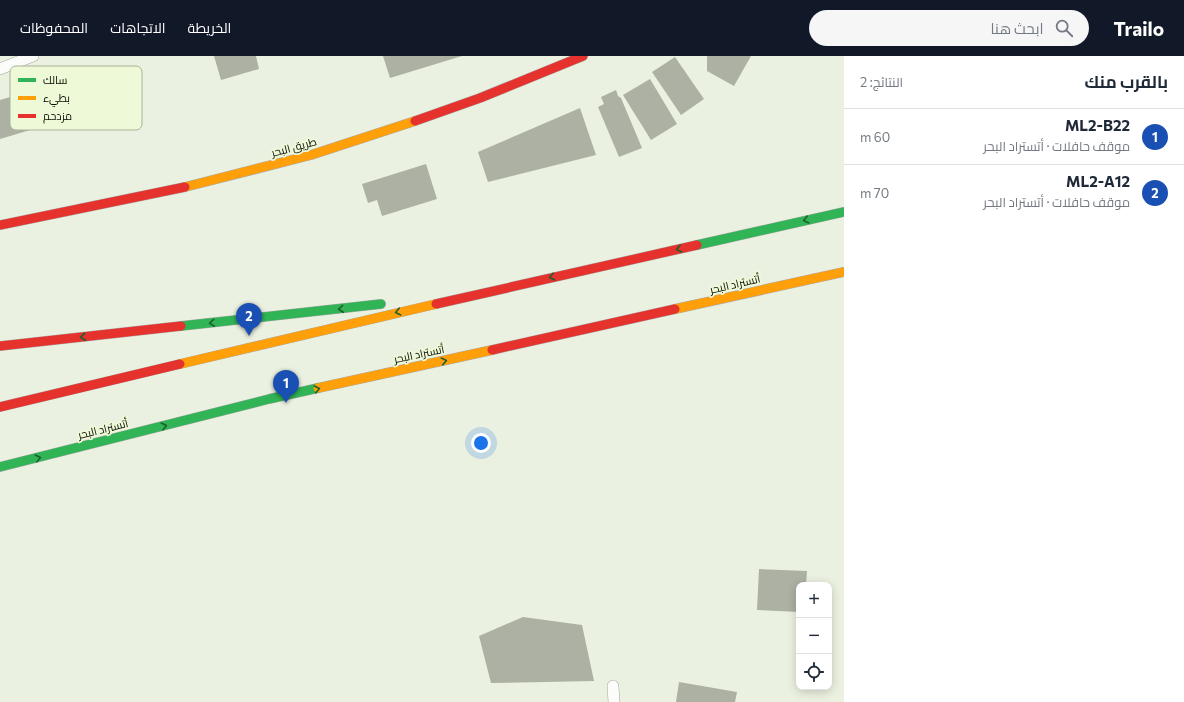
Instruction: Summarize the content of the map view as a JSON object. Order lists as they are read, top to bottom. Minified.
{"streets":{"highway":["طريق البحر","أتستراد البحر"]},"legend":["سالك","بطيء","مزدحم"],"page":{"header":"Trailo","search":"ابحث هنا","nav":["الخريطة","الاتجاهات","المحفوظات"],"heading":["بالقرب منك","النتائج: 2"],"list":[{"mark":"1","name":"ML2-B22","note":"موقف حافلات · أتستراد البحر","value":"60 m"},{"mark":"2","name":"ML2-A12","note":"موقف حافلات · أتستراد البحر","value":"70 m"}],"pins":["2","1"],"map_buttons":["+","−"]}}
